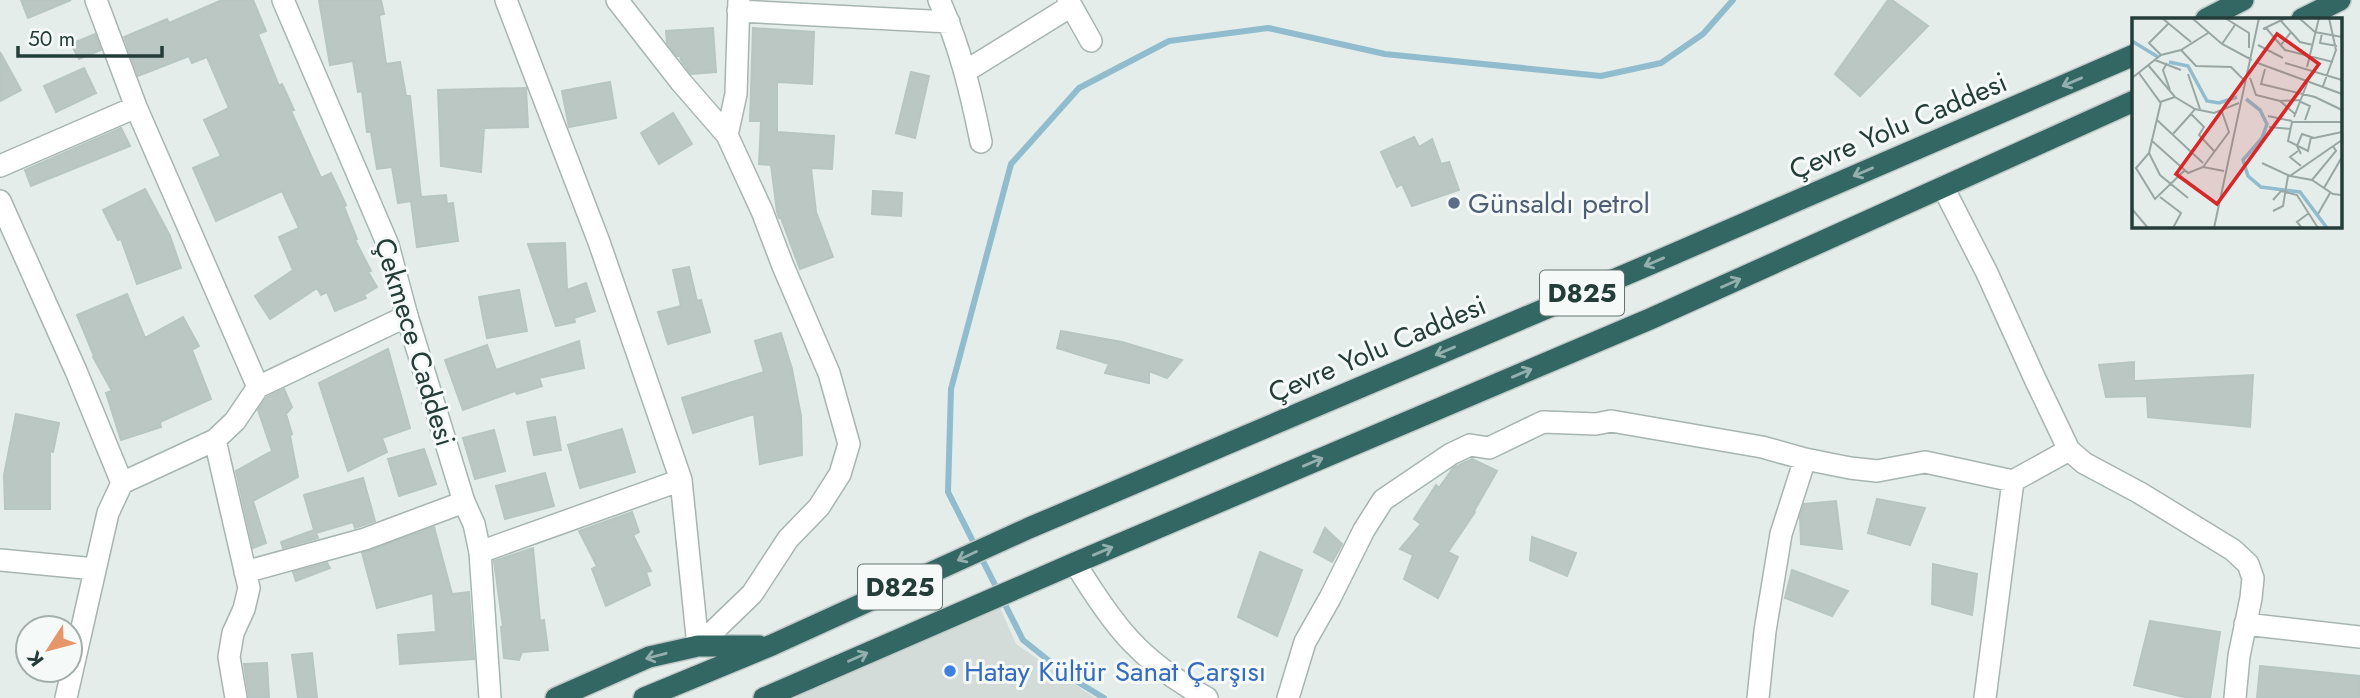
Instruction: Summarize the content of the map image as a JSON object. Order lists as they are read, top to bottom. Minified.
{"streets":{"highway":["Çevre Yolu Caddesi","D825"],"street":["Çekmece Caddesi"]},"places":["Günsaldı petrol","Hatay Kültür Sanat Çarşısı"],"scale_bar":"50 m","north":"bottom left"}
